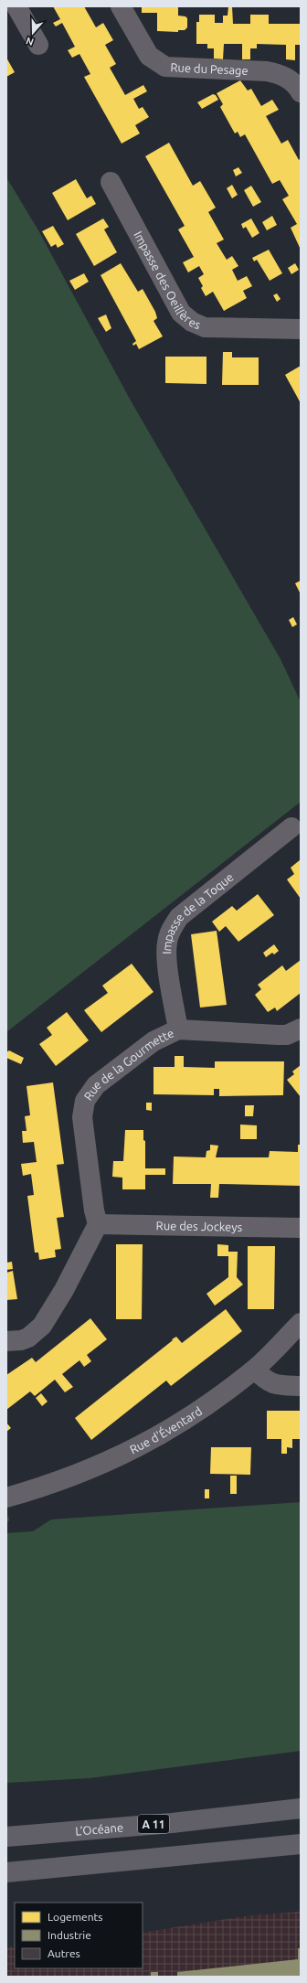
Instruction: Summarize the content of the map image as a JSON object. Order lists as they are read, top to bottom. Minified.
{"streets":{"highway":["A 11","L’Océane"],"street":["Rue du Pesage","Impasse des Oeillères","Impasse de la Toque","Rue de la Gourmette","Rue des Jockeys","Rue d'Éventard"]},"crossings":[["Impasse de la Toque","Rue de la Gourmette"],["Rue de la Gourmette","Rue des Jockeys"]],"legend":["Logements","Industrie","Autres"],"north":"bottom"}
